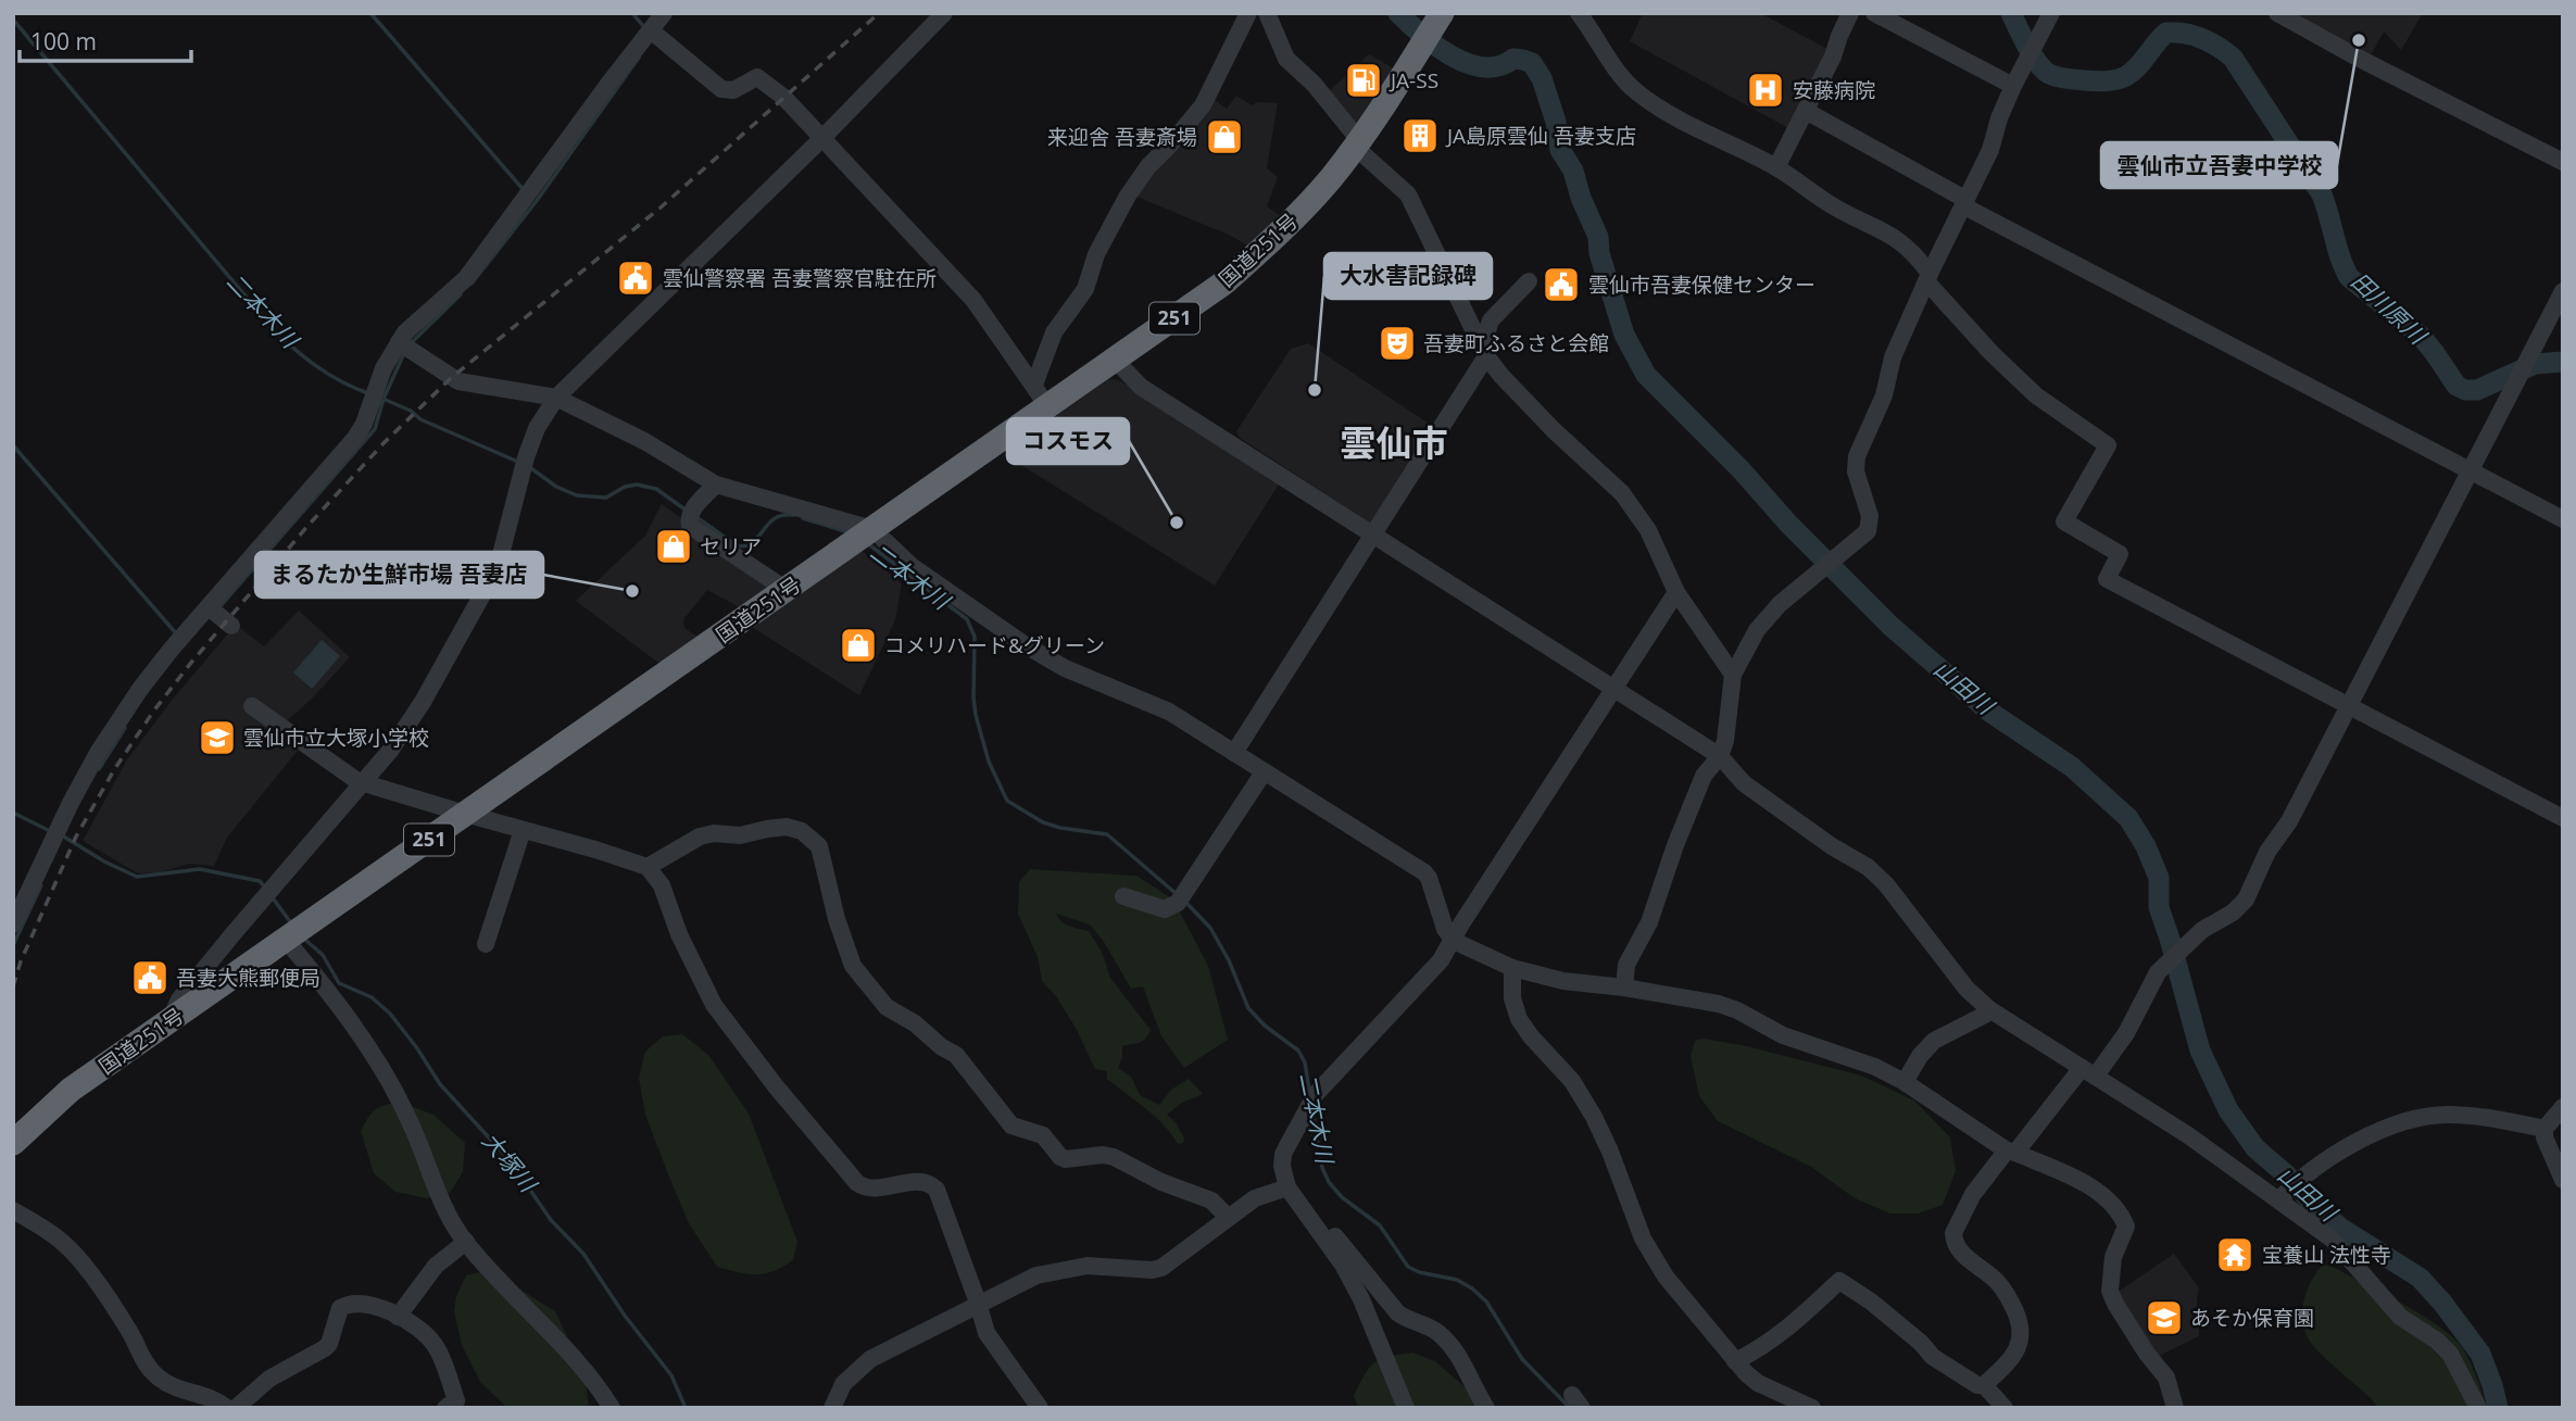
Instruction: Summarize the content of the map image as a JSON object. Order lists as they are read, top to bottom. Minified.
{"streets":{"highway":["国道251号","251"]},"districts":["雲仙市"],"water":["田川原川","二本木川","山田川","大塚川"],"places":{"other":["雲仙市立吾妻中学校","大水害記録碑","コスモス","まるたか生鮮市場 吾妻店"],"fuel station":["JA-SS"],"hospital":["安藤病院"],"building":["JA島原雲仙 吾妻支店"],"shop":["来迎舎 吾妻斎場","セリア","コメリハード&グリーン"],"public building":["雲仙警察署 吾妻警察官駐在所","雲仙市吾妻保健センター","吾妻大熊郵便局"],"theatre":["吾妻町ふるさと会館"],"school or university":["雲仙市立大塚小学校","あそか保育園"],"temple":["宝養山 法性寺"]},"scale_bar":"100 m"}
